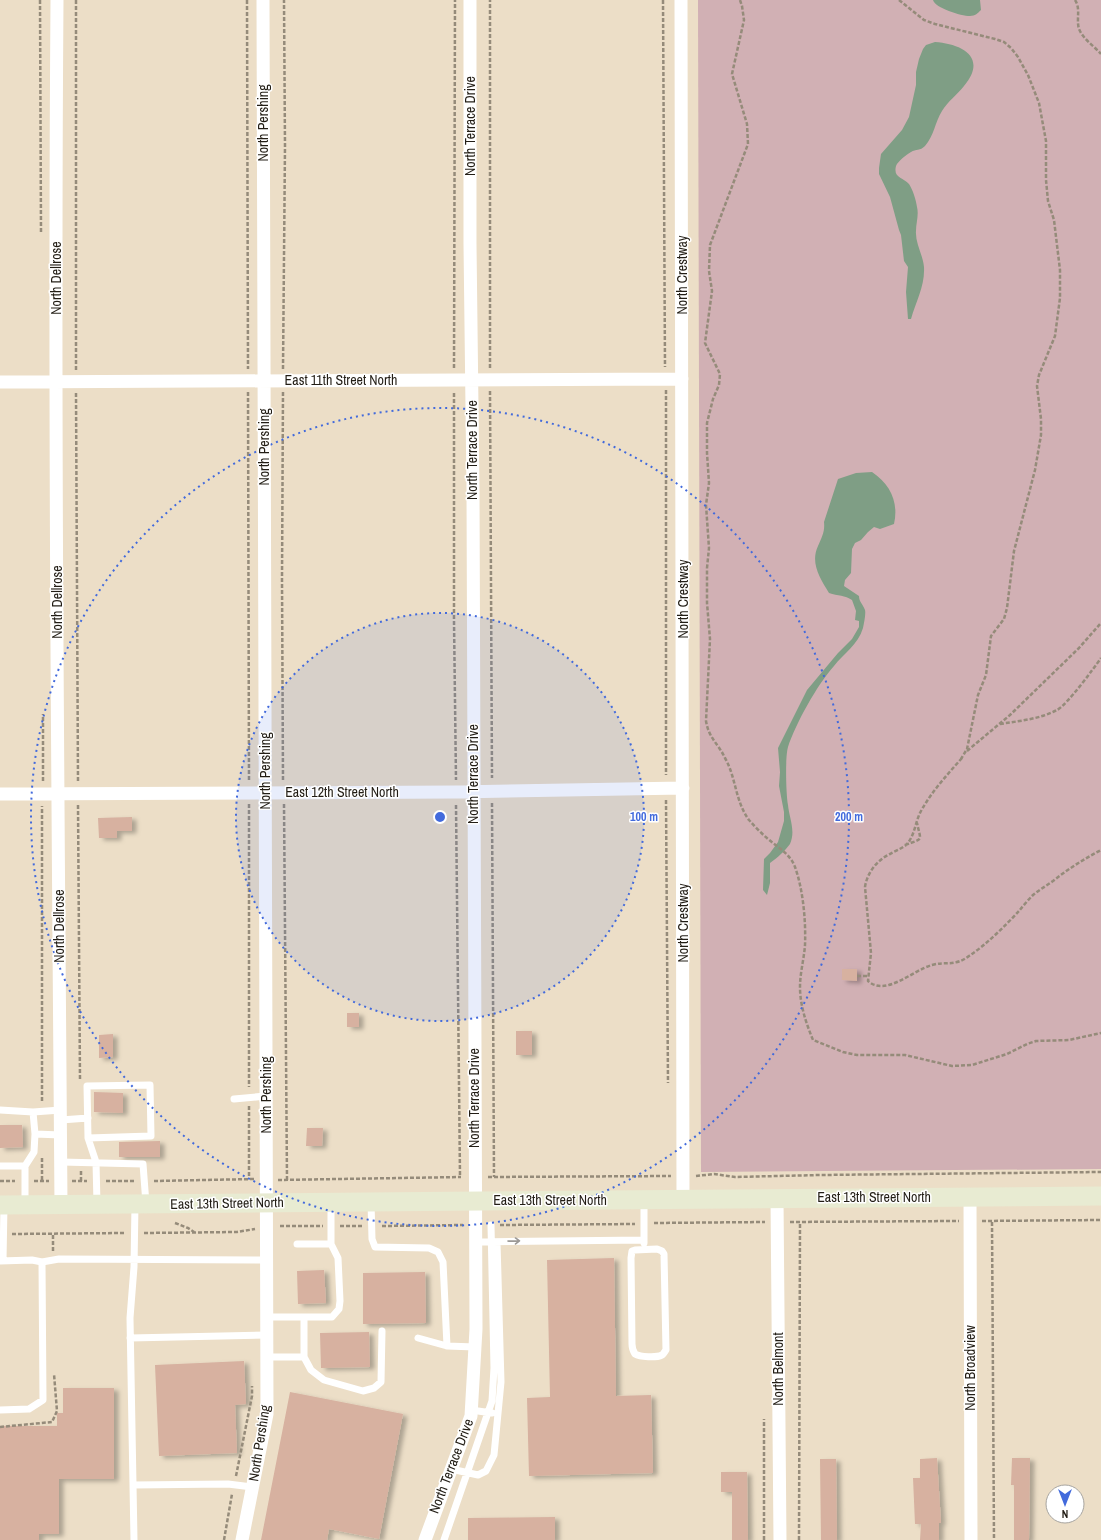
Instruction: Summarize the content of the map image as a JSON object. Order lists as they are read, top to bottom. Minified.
{"streets":{"main road":["East 13th Street North"],"street":["North Pershing","North Terrace Drive","North Crestway","North Dellrose","East 11th Street North","East 12th Street North","North Broadview","North Belmont"]},"crossings":[["North Pershing","East 11th Street North"],["North Pershing","East 12th Street North"],["North Pershing","East 13th Street North"],["North Terrace Drive","East 11th Street North"],["North Terrace Drive","East 12th Street North"],["North Terrace Drive","East 13th Street North"],["North Crestway","East 11th Street North"],["North Crestway","East 12th Street North"],["North Crestway","East 13th Street North"],["North Dellrose","East 11th Street North"],["North Dellrose","East 12th Street North"],["North Dellrose","East 13th Street North"],["East 13th Street North","North Broadview"],["East 13th Street North","North Belmont"]],"north":"bottom","rings":["100 m","200 m"]}
